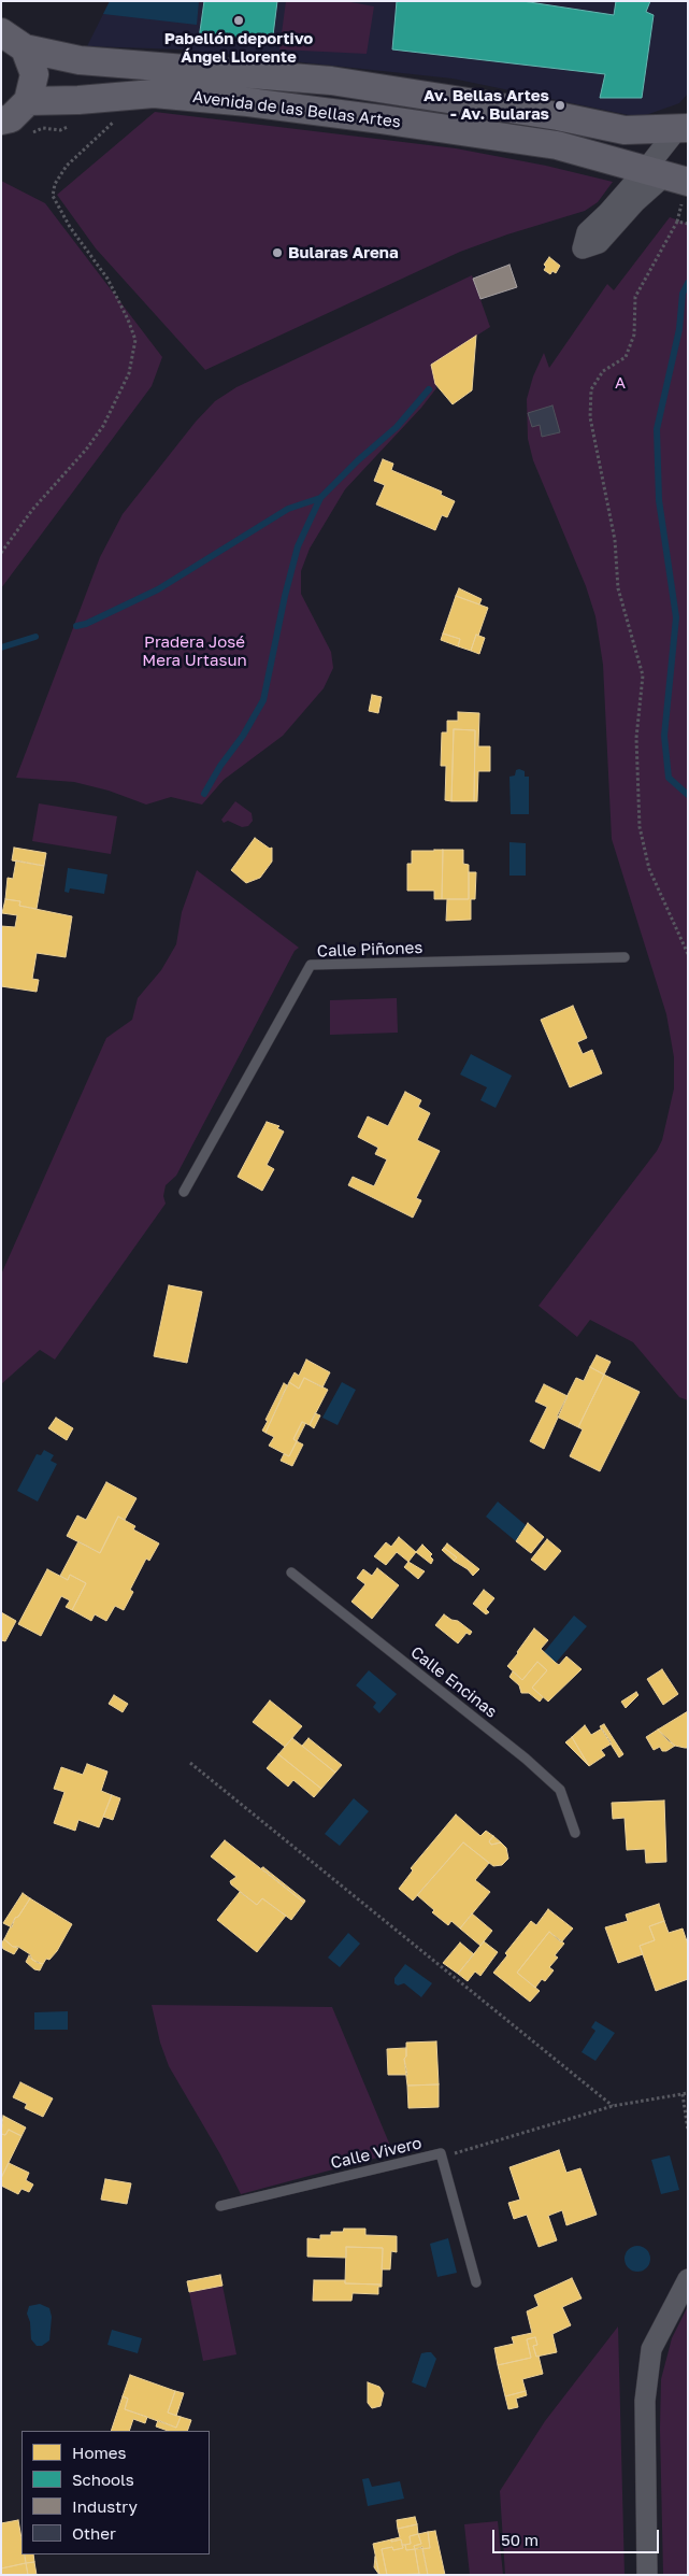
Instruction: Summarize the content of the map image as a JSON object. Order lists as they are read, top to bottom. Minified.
{"streets":{"street":["Avenida de las Bellas Artes"],"lane":["Calle Piñones","Calle Encinas","Calle Vivero"]},"parks":["A","Pradera José Mera Urtasun"],"places":["Pabellón deportivo Ángel Llorente","Av. Bellas Artes - Av. Bularas","Bularas Arena"],"legend":["Homes","Schools","Industry","Other"],"scale_bar":"50 m"}
